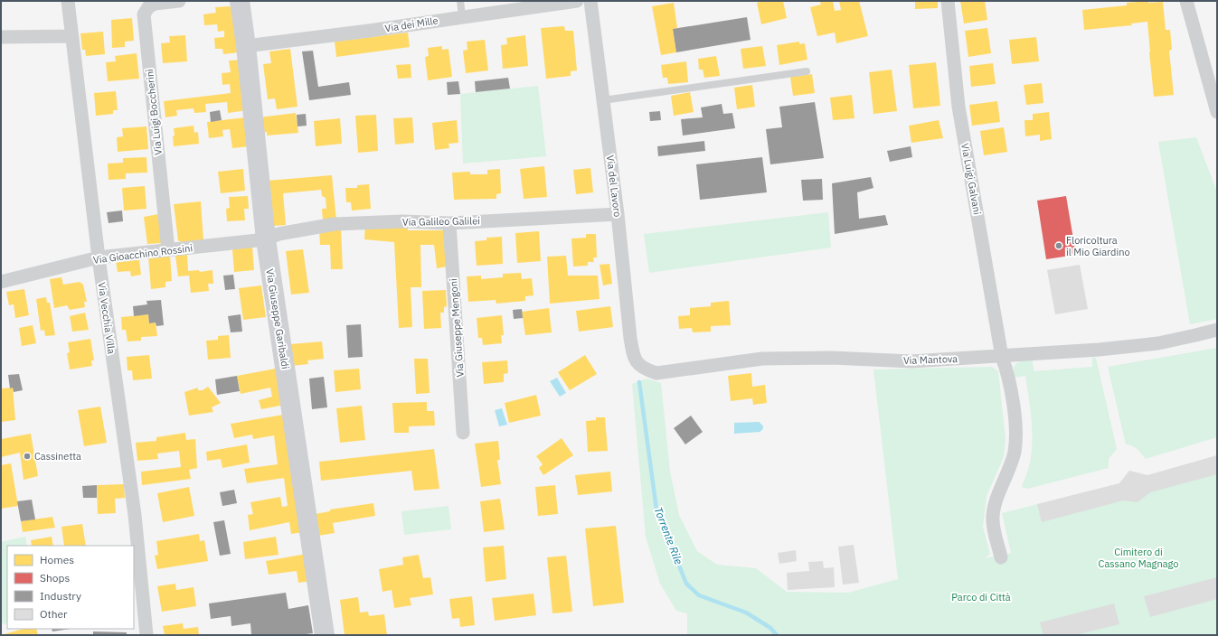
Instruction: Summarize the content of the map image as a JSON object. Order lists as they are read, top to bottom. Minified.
{"streets":{"street":["Via dei Mille","Via Luigi Boccherini","Via Luigi Galvani","Via del Lavoro","Via Galileo Galilei","Via Gioacchino Rossini","Via Vecchia Villa","Via Giuseppe Garibaldi","Via Giuseppe Mengoni","Via Mantova"]},"crossings":[["Via dei Mille","Via Giuseppe Garibaldi"],["Via Luigi Boccherini","Via Gioacchino Rossini"],["Via Luigi Galvani","Via Mantova"],["Via del Lavoro","Via Galileo Galilei"],["Via del Lavoro","Via Mantova"],["Via Galileo Galilei","Via Gioacchino Rossini"],["Via Galileo Galilei","Via Giuseppe Garibaldi"],["Via Galileo Galilei","Via Giuseppe Mengoni"],["Via Gioacchino Rossini","Via Vecchia Villa"],["Via Gioacchino Rossini","Via Giuseppe Garibaldi"]],"water":["Torrente Rile"],"parks":["Cimitero di Cassano Magnago","Parco di Città"],"places":["Floricoltura il Mio Giardino","Cassinetta"],"legend":["Homes","Shops","Industry","Other"]}
